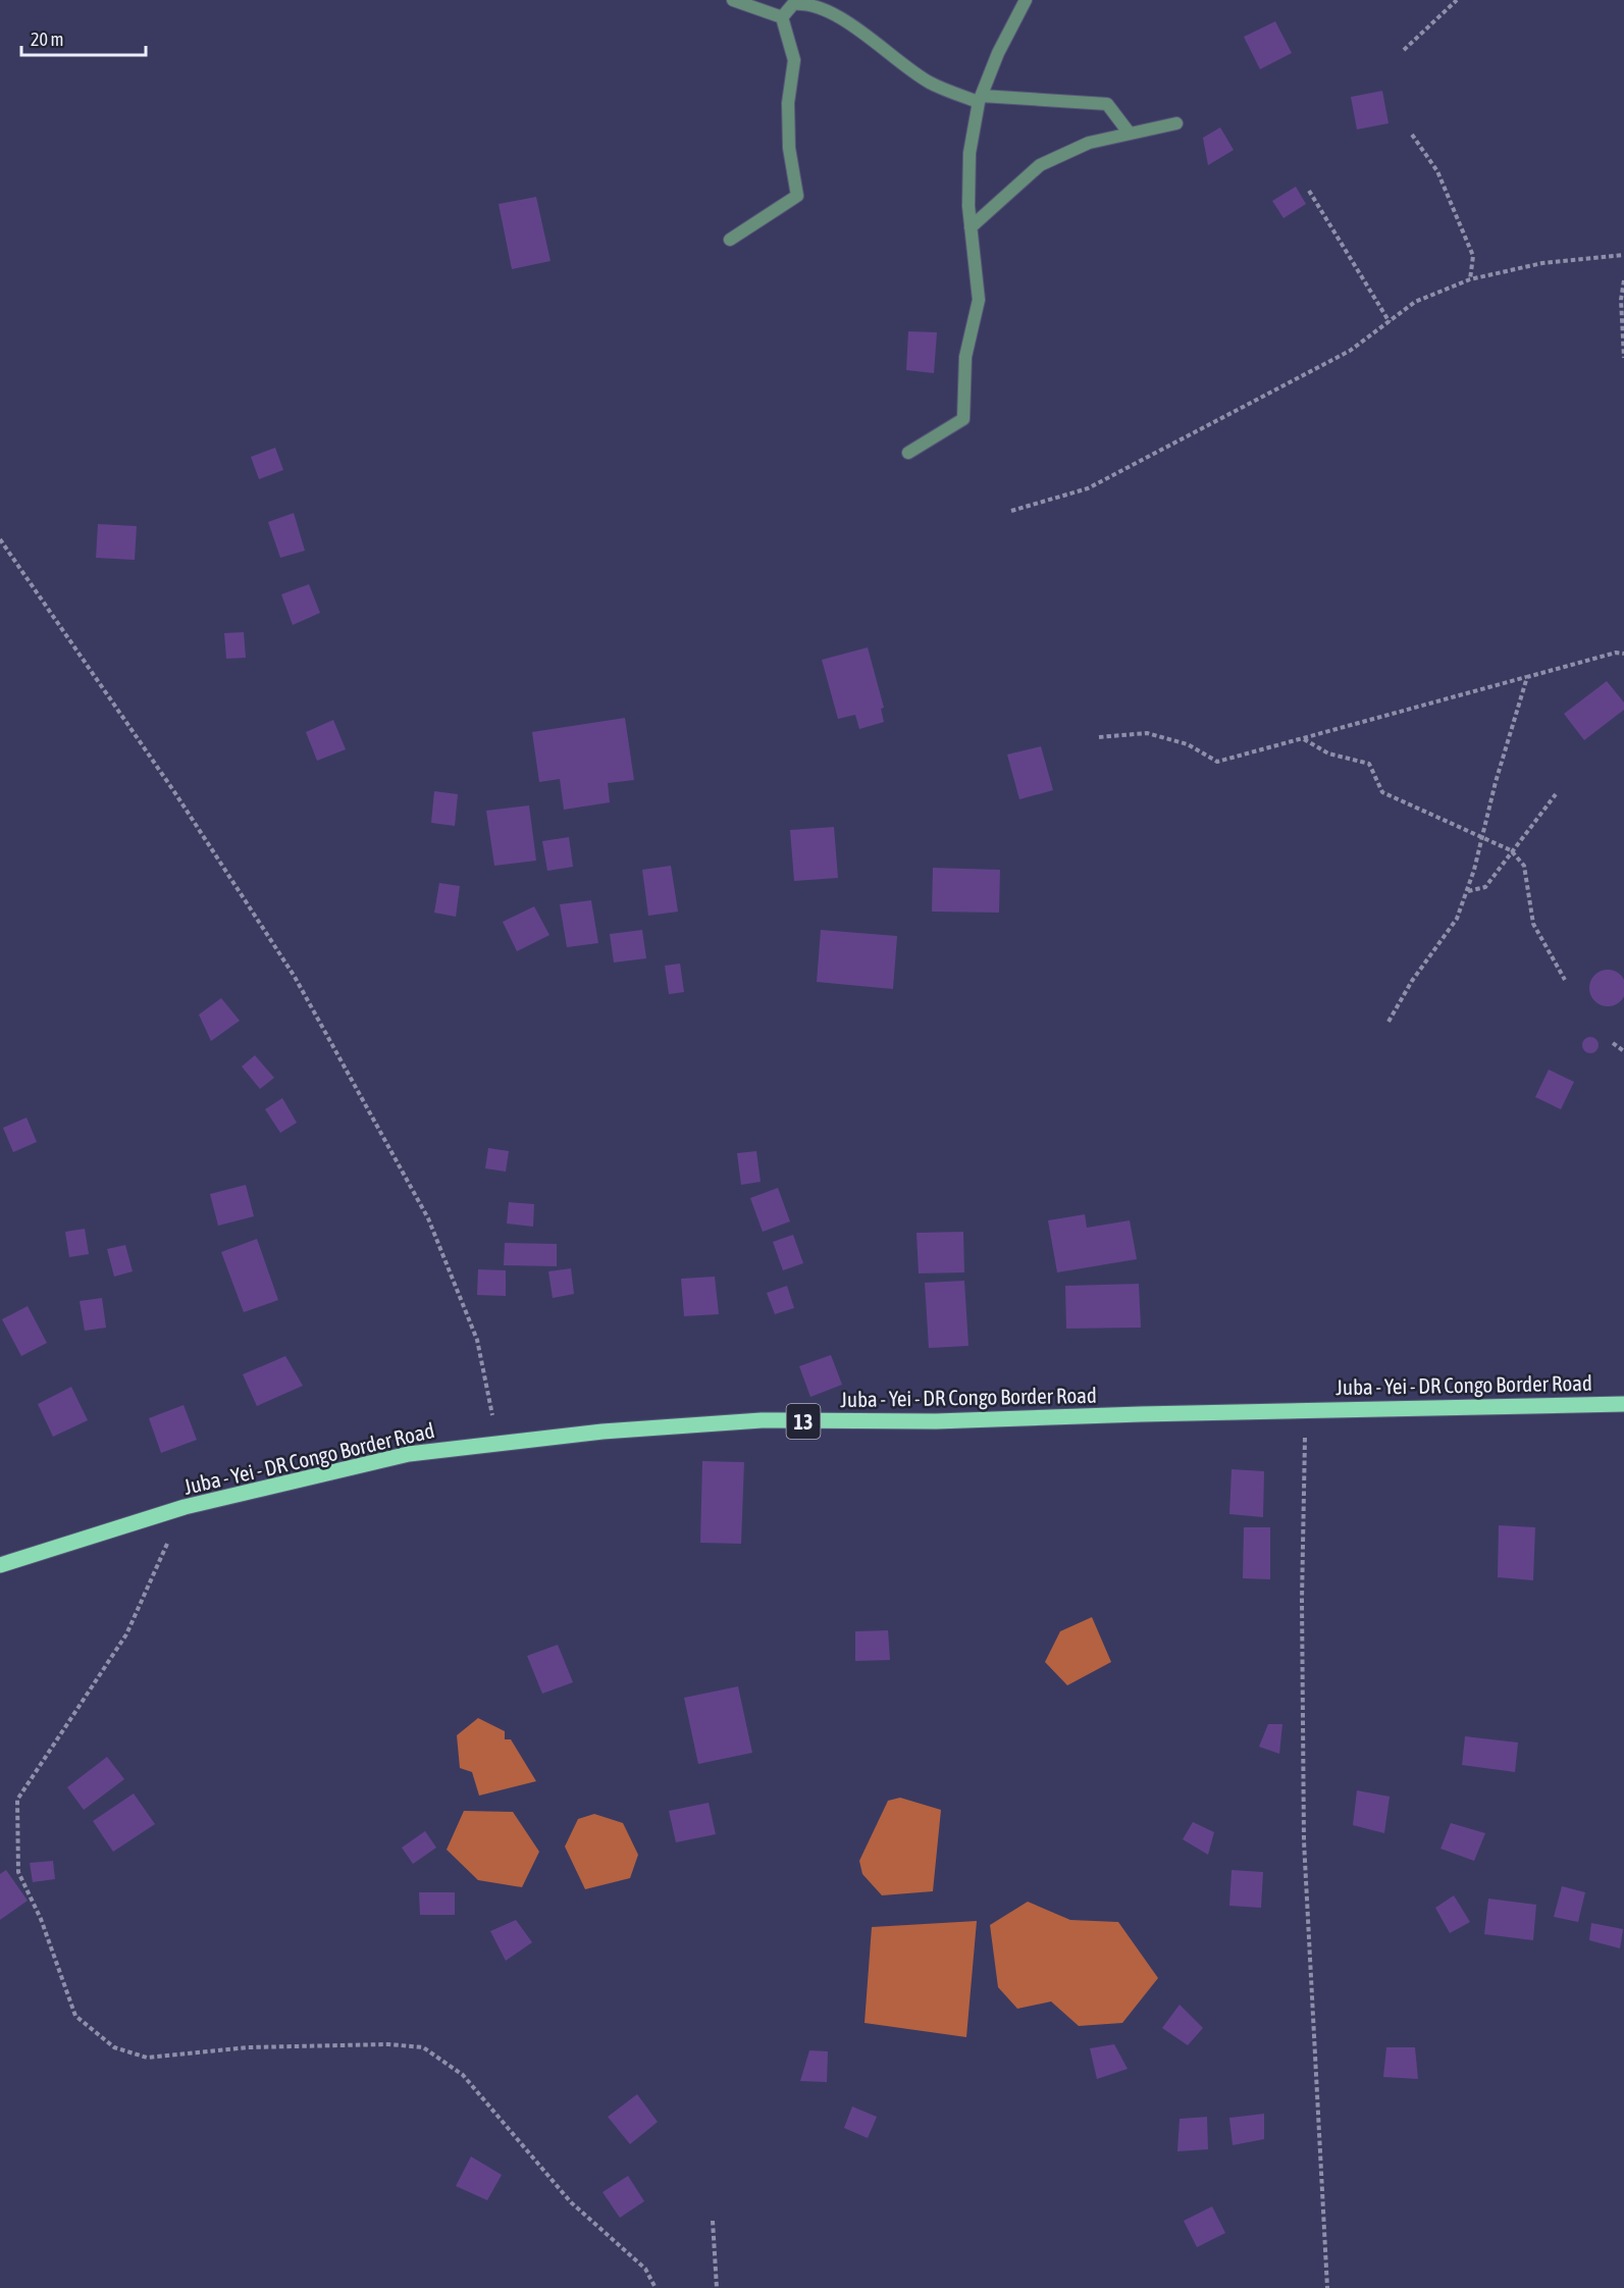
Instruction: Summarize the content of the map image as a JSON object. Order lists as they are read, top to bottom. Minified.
{"streets":{"main road":["Juba - Yei - DR Congo Border Road","13"]},"scale_bar":"20 m"}
